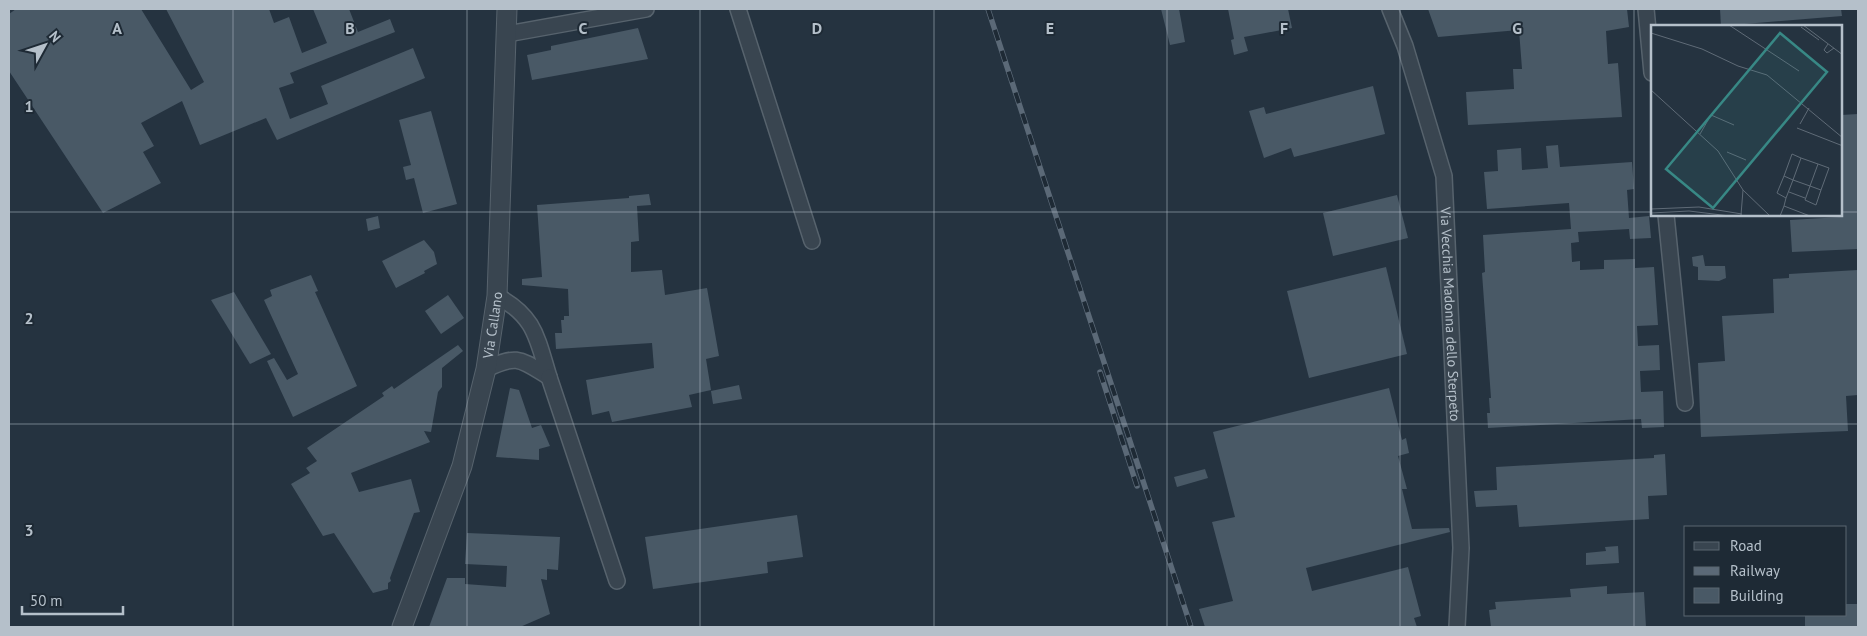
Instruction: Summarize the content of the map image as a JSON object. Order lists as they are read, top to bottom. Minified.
{"streets":{"street":["Via Vecchia Madonna dello Sterpeto","Via Callano"]},"legend":["Road","Railway","Building"],"scale_bar":"50 m","north":"top right","grid":{"columns":["A","B","C","D","E","F","G"],"rows":["1","2","3"]}}
